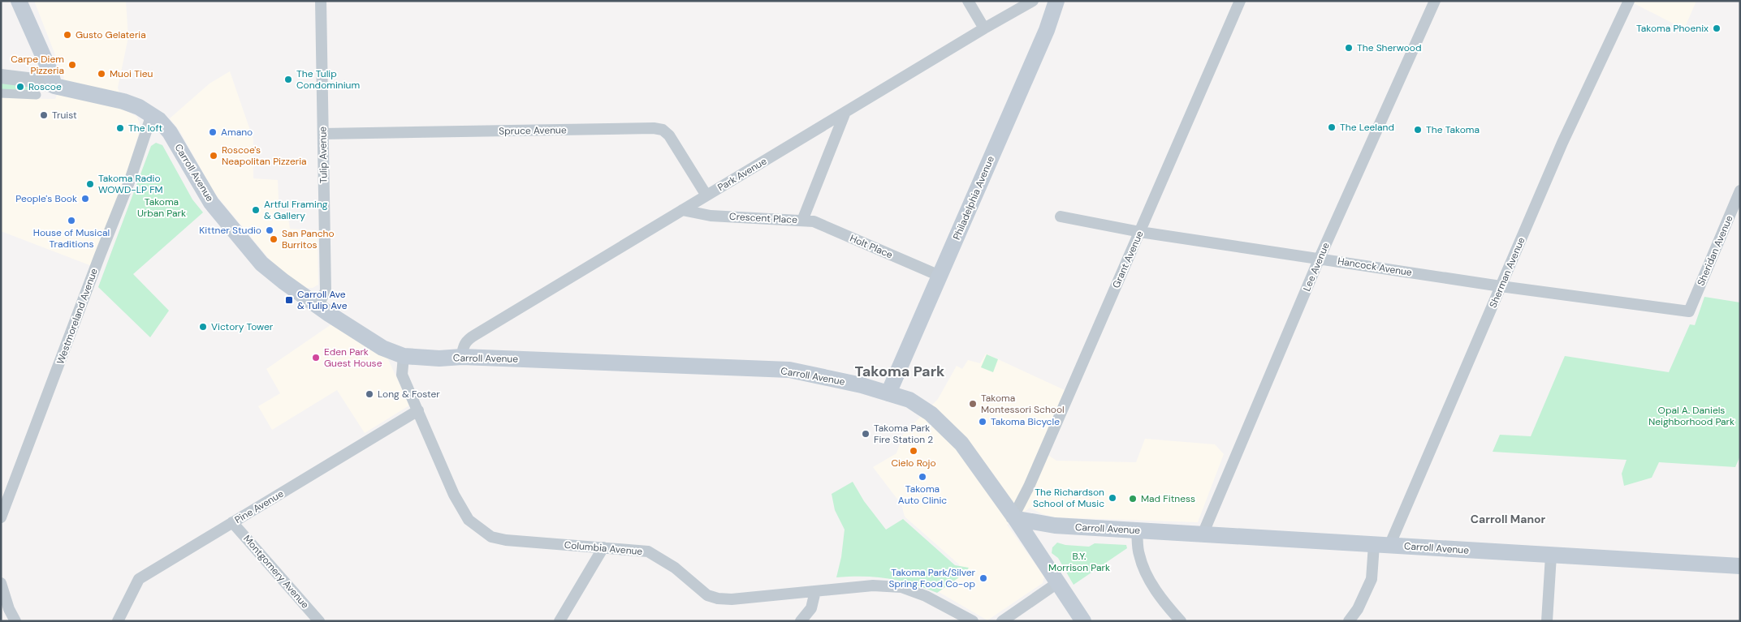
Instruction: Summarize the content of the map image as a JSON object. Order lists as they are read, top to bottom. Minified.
{"streets":{"main road":["Carroll Avenue","Philadelphia Avenue"],"street":["Spruce Avenue","Tulip Avenue","Park Avenue","Crescent Place","Holt Place","Sheridan Avenue","Grant Avenue","Lee Avenue","Hancock Avenue","Sherman Avenue","Westmoreland Avenue","Pine Avenue","Columbia Avenue","Montgomery Avenue"]},"crossings":[["Spruce Avenue","Tulip Avenue"],["Spruce Avenue","Park Avenue"],["Tulip Avenue","Carroll Avenue"],["Carroll Avenue","Park Avenue"],["Carroll Avenue","Philadelphia Avenue"],["Carroll Avenue","Grant Avenue"],["Carroll Avenue","Lee Avenue"],["Carroll Avenue","Sherman Avenue"],["Carroll Avenue","Westmoreland Avenue"],["Carroll Avenue","Columbia Avenue"],["Park Avenue","Crescent Place"],["Philadelphia Avenue","Holt Place"],["Crescent Place","Holt Place"],["Sheridan Avenue","Hancock Avenue"],["Grant Avenue","Hancock Avenue"],["Lee Avenue","Hancock Avenue"],["Hancock Avenue","Sherman Avenue"],["Pine Avenue","Columbia Avenue"],["Pine Avenue","Montgomery Avenue"]],"districts":["Takoma Park","Carroll Manor"],"parks":["Takoma Urban Park","Opal A. Daniels Neighborhood Park","B.Y. Morrison Park"],"places":{"other":["Takoma Phoenix","Gusto Gelateria","The Sherwood","Carpe Diem Pizzeria","Muoi Tieu","The Tulip Condominium","Roscoe","Truist","The Leeland","The loft","The Takoma","Amano","Roscoe's Neapolitan Pizzeria","Takoma Radio WOWD-LP FM","People's Book","Artful Framing & Gallery","House of Musical Traditions","Kittner Studio","San Pancho Burritos","Victory Tower","Eden Park Guest House","Long & Foster","Takoma Montessori School","Takoma Bicycle","Takoma Park Fire Station 2","Cielo Rojo","Takoma Auto Clinic","The Richardson School of Music","Mad Fitness","Takoma Park/Silver Spring Food Co-op"],"transit":["Carroll Ave & Tulip Ave"]}}
